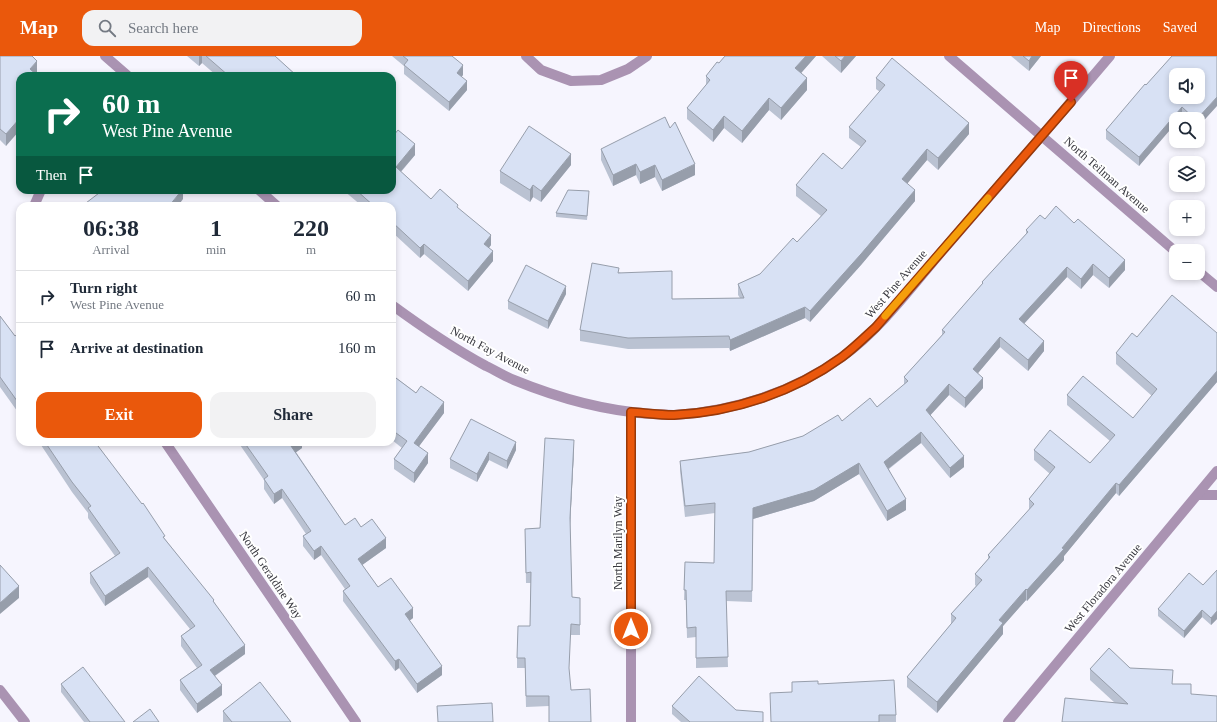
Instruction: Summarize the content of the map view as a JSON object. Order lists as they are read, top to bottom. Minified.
{"streets":{"street":["North Teilman Avenue","West Pine Avenue","North Fay Avenue","North Marilyn Way","North Geraldine Way","West Floradora Avenue"]},"crossings":[["North Teilman Avenue","West Pine Avenue"],["West Pine Avenue","North Fay Avenue"],["West Pine Avenue","North Marilyn Way"],["North Fay Avenue","North Marilyn Way"]],"page":{"header":"Map","search":"Search here","nav":["Map","Directions","Saved"],"map_buttons":["+","−"],"turn":["60 m","West Pine Avenue"],"then":"Then","eta":["06:38","Arrival","1","min","220","m"],"list":[{"name":"Turn right","note":"West Pine Avenue","value":"60 m"},{"name":"Arrive at destination","value":"160 m"}],"buttons":["Exit","Share"]}}
